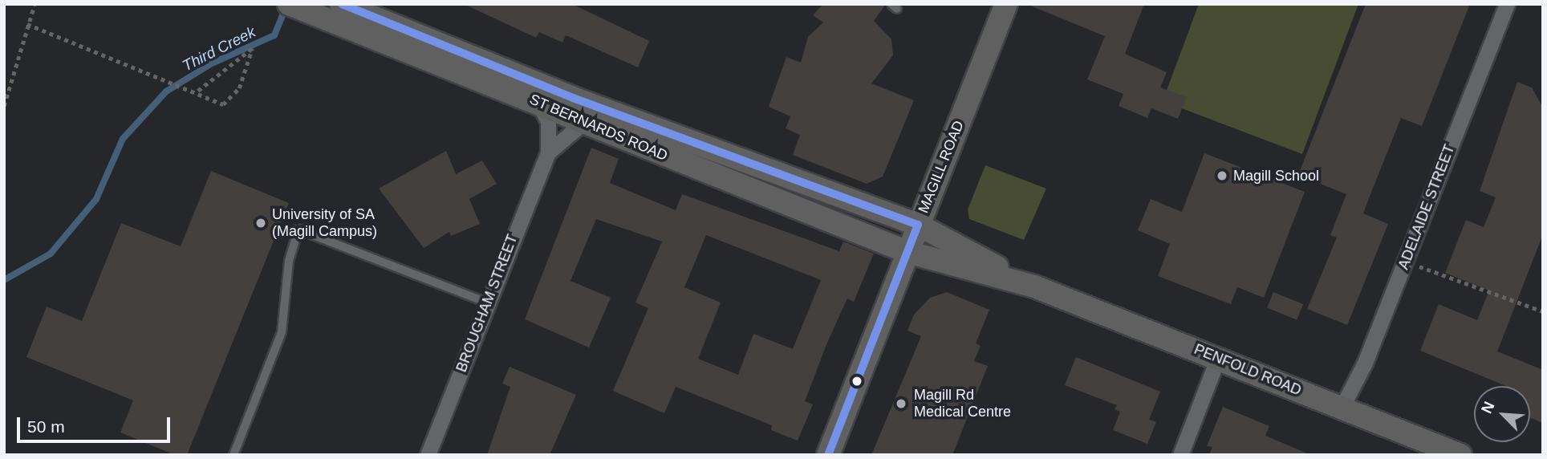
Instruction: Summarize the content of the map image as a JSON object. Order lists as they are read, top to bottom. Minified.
{"streets":{"main road":["ST BERNARDS ROAD","MAGILL ROAD","PENFOLD ROAD"],"street":["ADELAIDE STREET","BROUGHAM STREET"]},"crossings":[["ST BERNARDS ROAD","MAGILL ROAD"],["ST BERNARDS ROAD","BROUGHAM STREET"],["ST BERNARDS ROAD","PENFOLD ROAD"],["MAGILL ROAD","PENFOLD ROAD"],["ADELAIDE STREET","PENFOLD ROAD"]],"water":["Third Creek"],"places":["Magill School","University of SA (Magill Campus)","Magill Rd Medical Centre"],"scale_bar":"50 m","north":"top left"}
